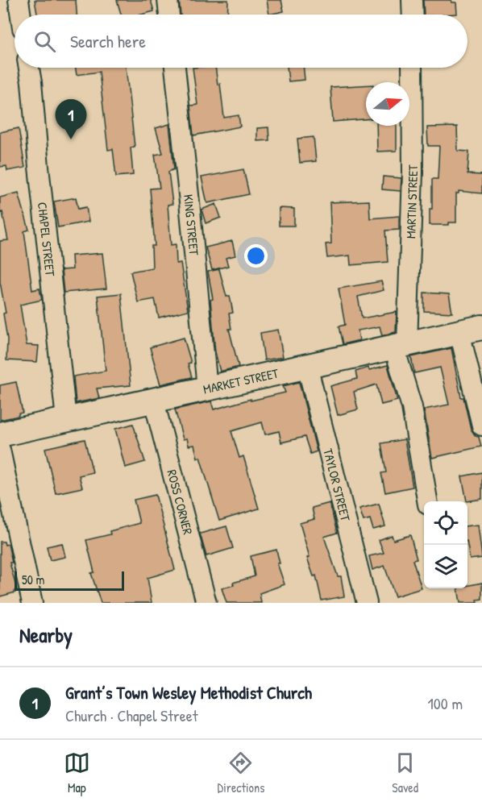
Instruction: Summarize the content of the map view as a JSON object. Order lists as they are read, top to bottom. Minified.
{"streets":{"main road":["MARKET STREET"],"street":["MARTIN STREET","KING STREET","CHAPEL STREET","TAYLOR STREET","ROSS CORNER"]},"crossings":[["MARTIN STREET","MARKET STREET"],["KING STREET","MARKET STREET"],["CHAPEL STREET","MARKET STREET"],["MARKET STREET","TAYLOR STREET"],["MARKET STREET","ROSS CORNER"]],"scale_bar":"50 m","north":"right","page":{"search":"Search here","pins":"1","scale":"50 m","heading":"Nearby","list":[{"mark":"1","name":"Grant’s Town Wesley Methodist Church","note":"Church · Chapel Street","value":"100 m"}],"nav":["Map","Directions","Saved"]}}
